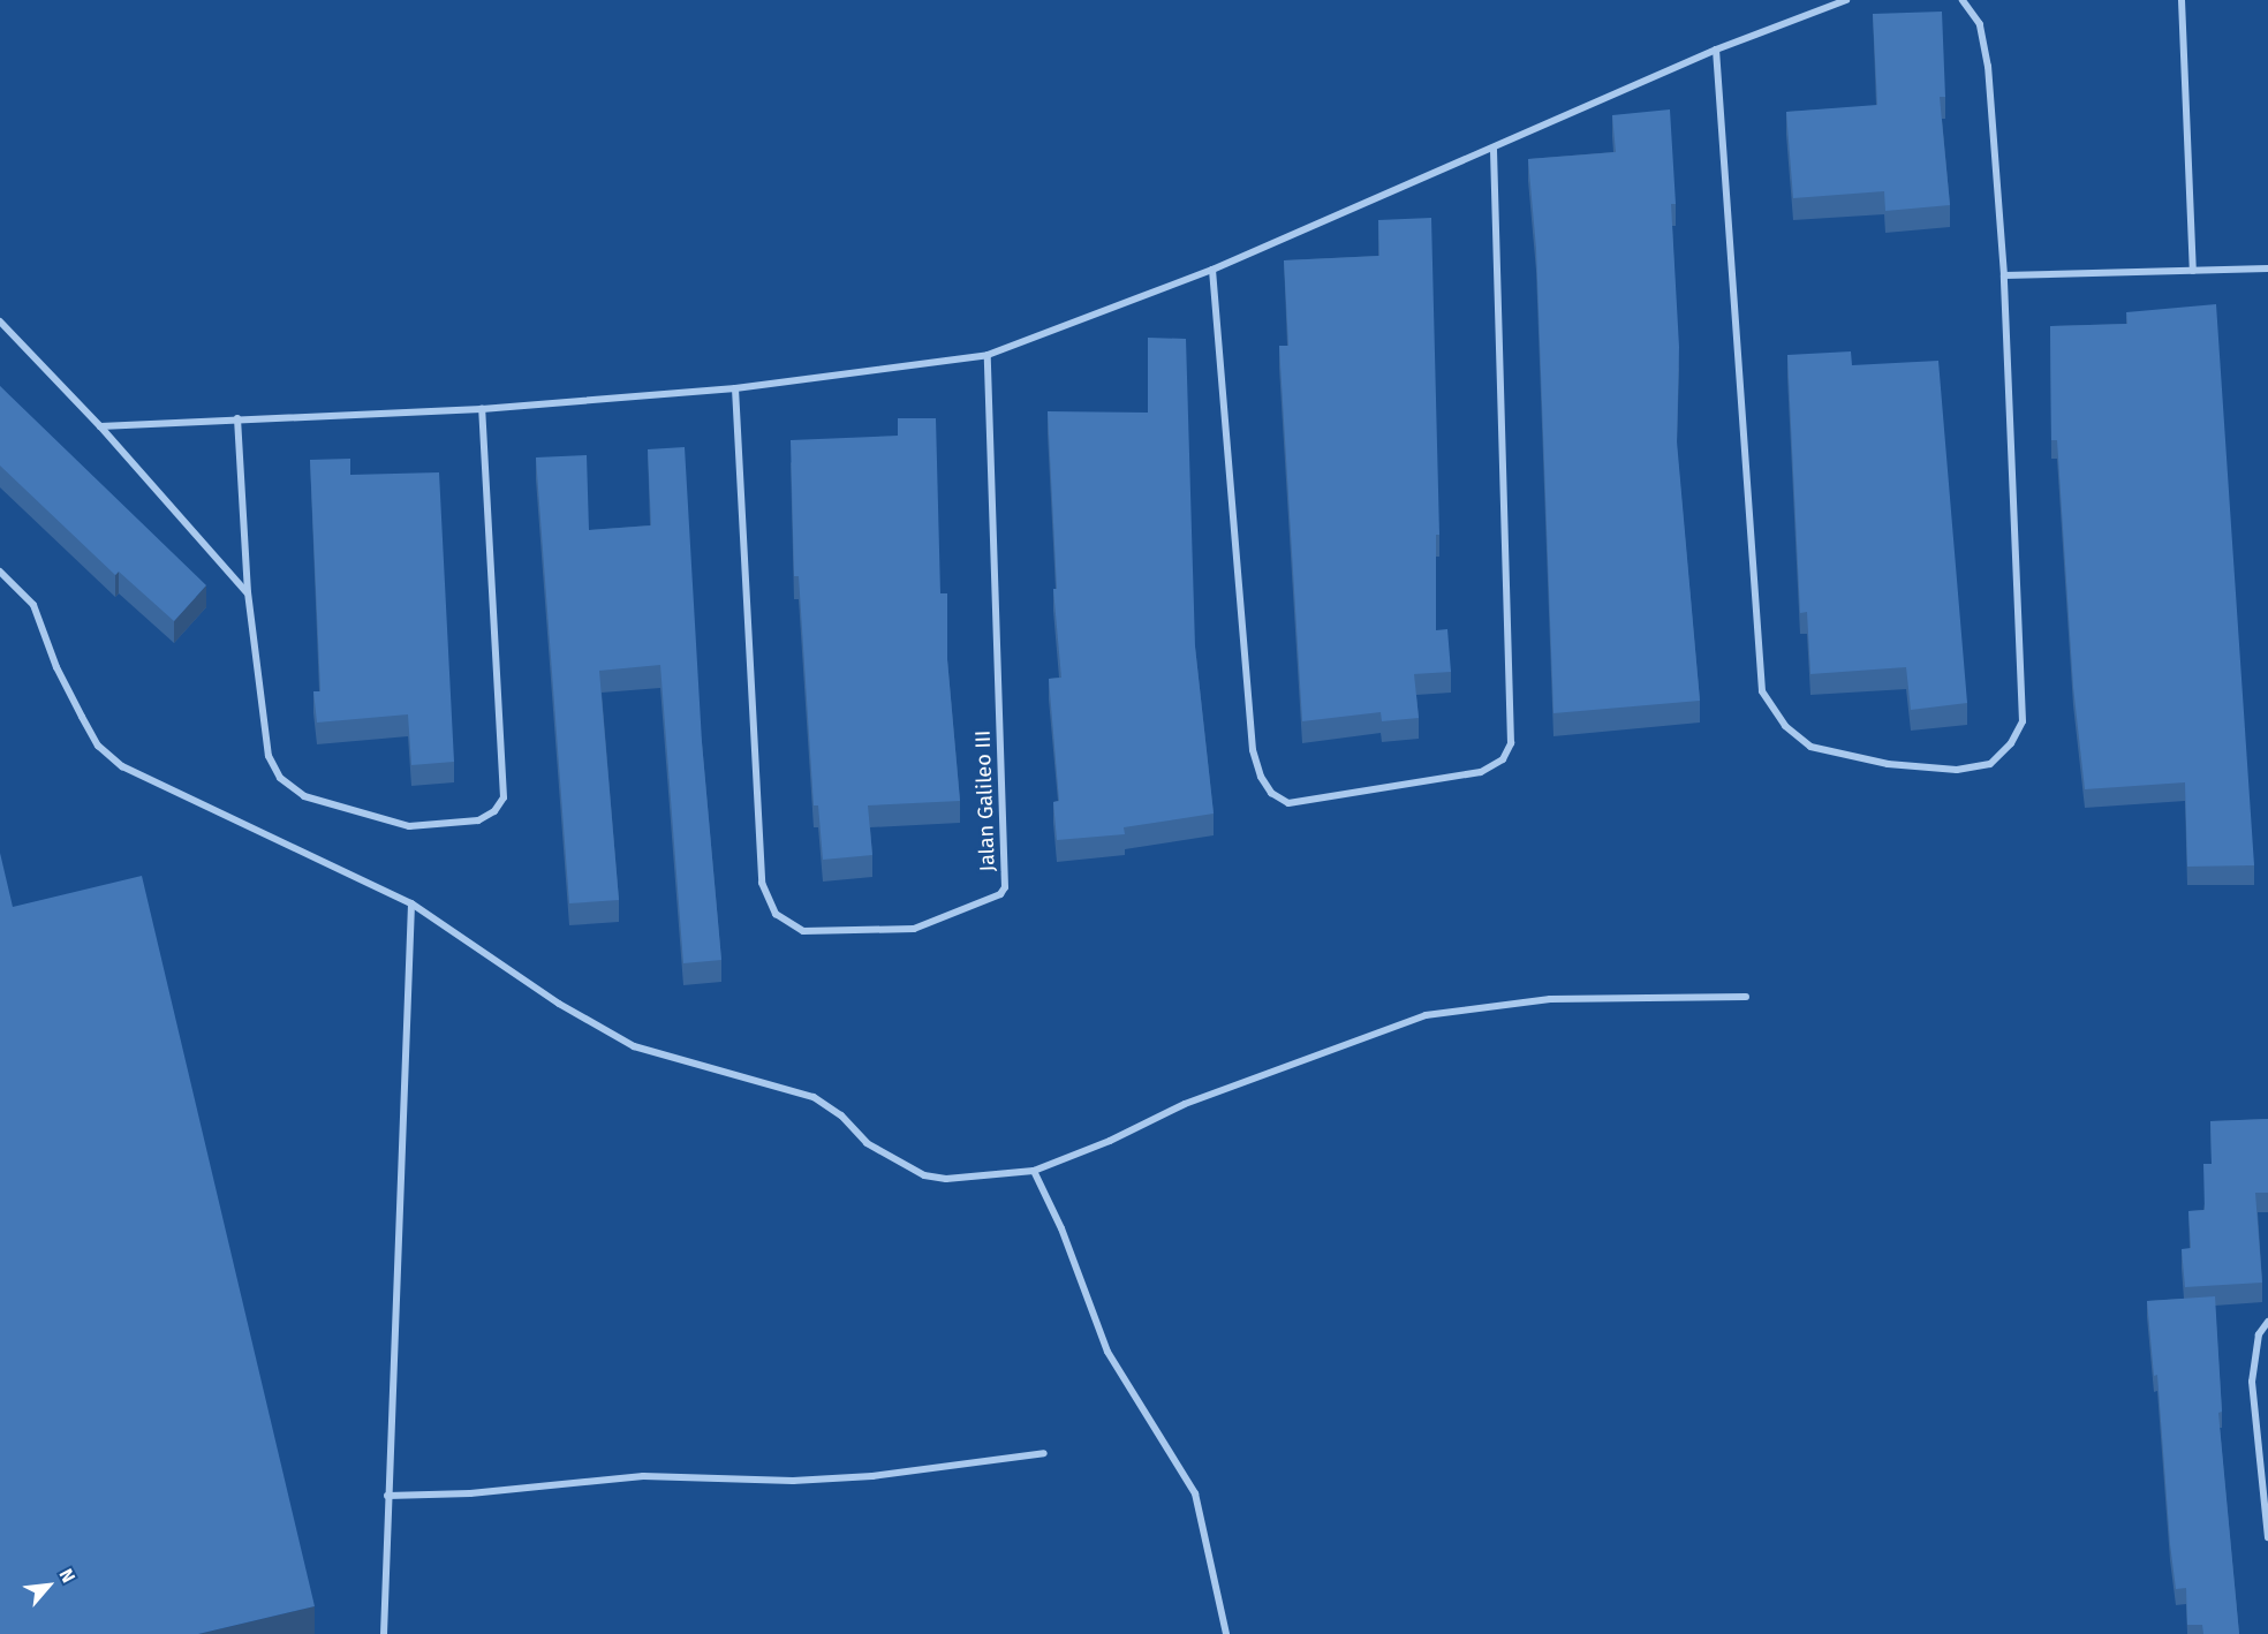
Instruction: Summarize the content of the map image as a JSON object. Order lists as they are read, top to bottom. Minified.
{"streets":{"street":["Jalan Galileo III"]},"north":"top right"}
